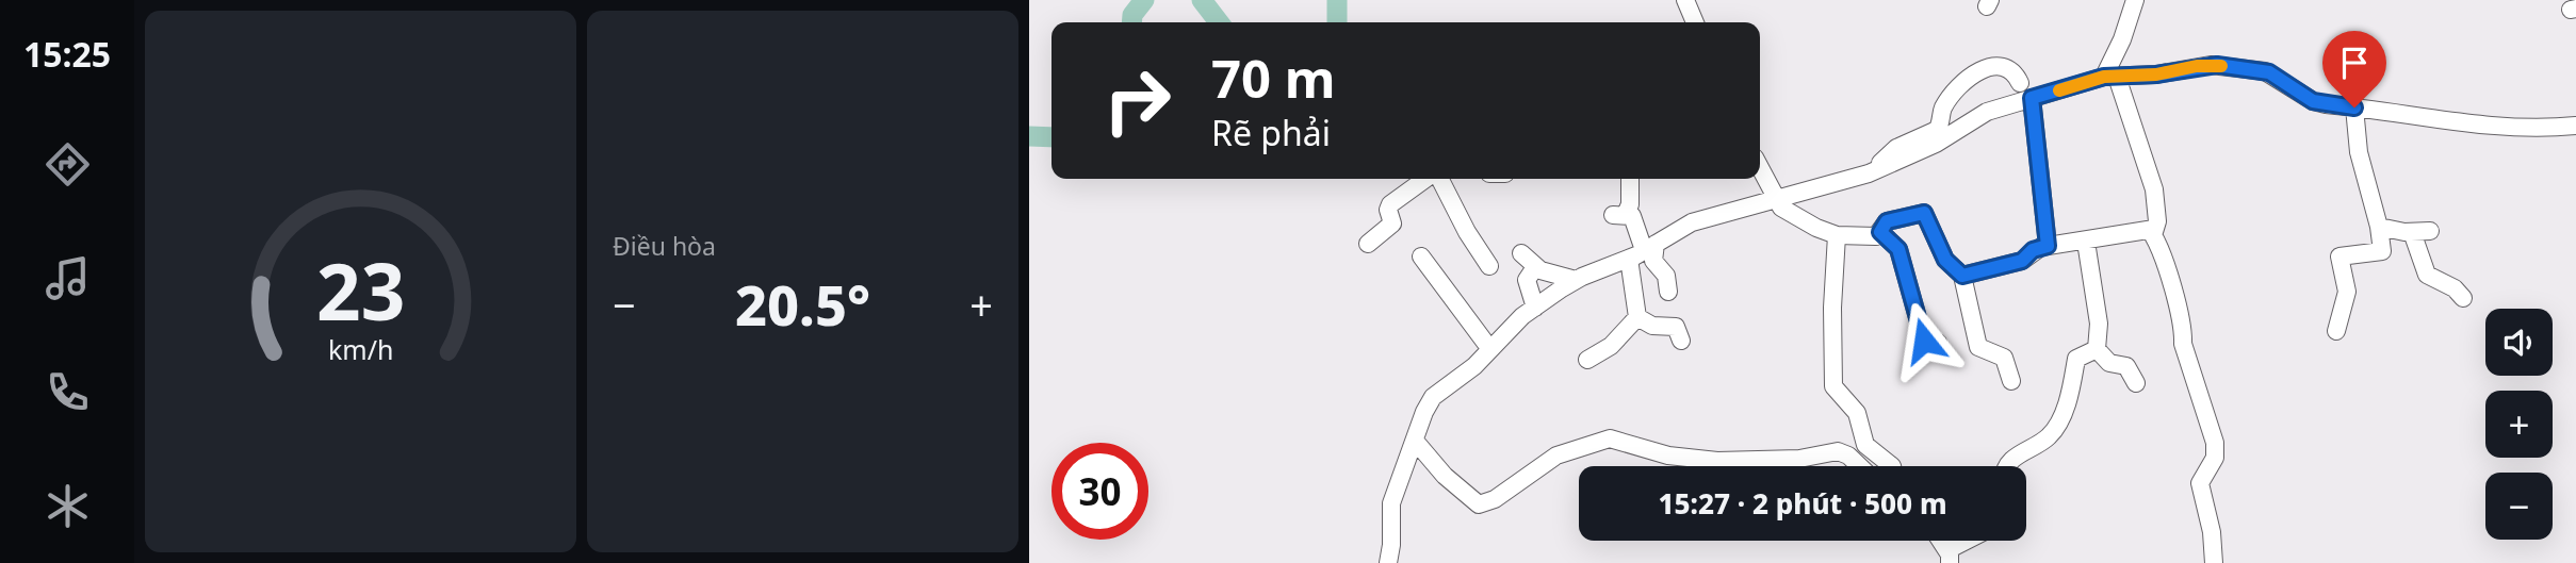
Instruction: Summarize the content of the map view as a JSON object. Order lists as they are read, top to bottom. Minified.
{"page":{"tabs":"15:25","tile":"Điều hòa","turn":["70 m","Rẽ phải"],"heat":["−","20.5°","+"],"map_buttons":["+","−"],"limit":"30","trip":"15:27 · 2 phút · 500 m","gauge":["23","km/h"]}}
